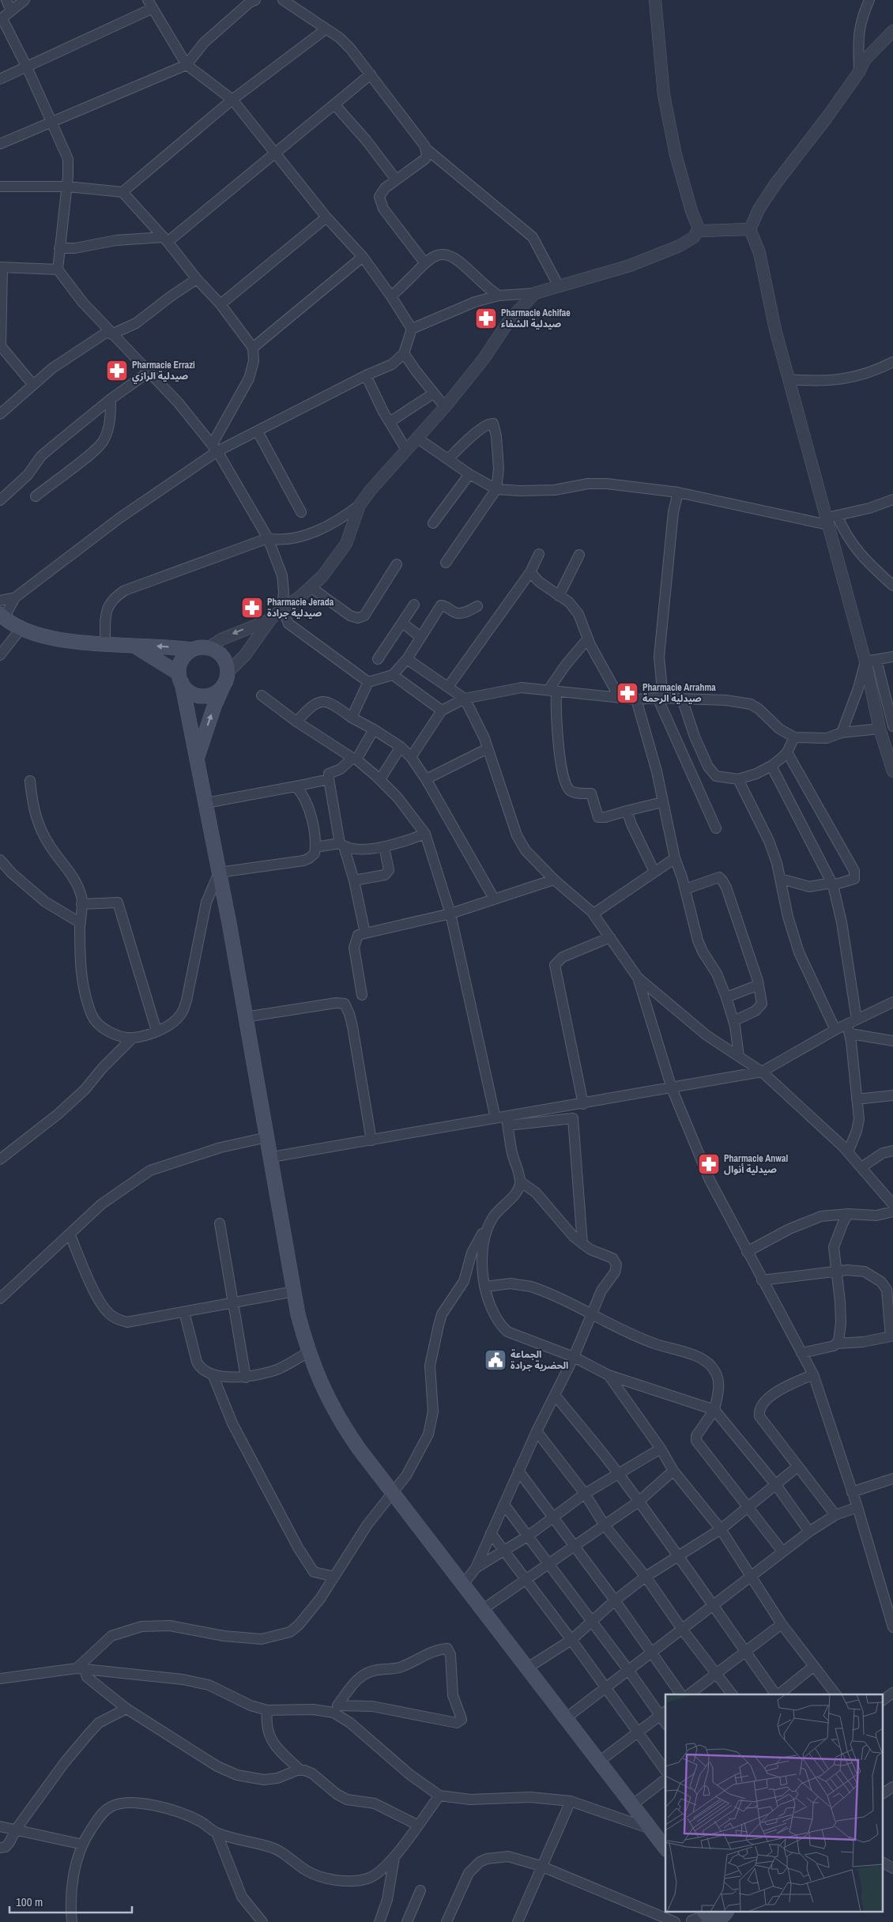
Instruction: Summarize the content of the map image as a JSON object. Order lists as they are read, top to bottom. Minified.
{"places":{"pharmacy":["Pharmacie Achifae صيدلية الشفاء","Pharmacie Errazi صيدلية الرازي","Pharmacie Jerada صيدلية جرادة","Pharmacie Arrahma صيدلية الرحمة","Pharmacie Anwal صيدلية أنوال"],"public building":["الجماعة الحضرية جرادة"]},"scale_bar":"100 m"}
